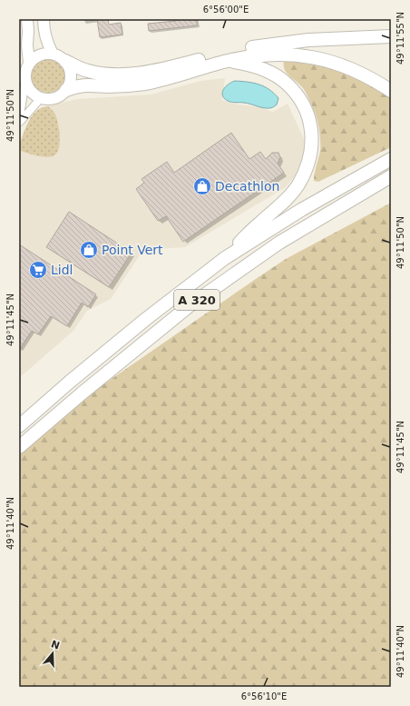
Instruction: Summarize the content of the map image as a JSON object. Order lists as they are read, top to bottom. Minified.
{"streets":{"highway":["A 320"]},"places":{"shop":["Decathlon","Point Vert"],"supermarket":["Lidl"]},"north":"top","coordinates":["6°56'00\"E","49°11'55\"N","49°11'50\"N","49°11'45\"N","49°11'40\"N","6°56'10\"E"]}
